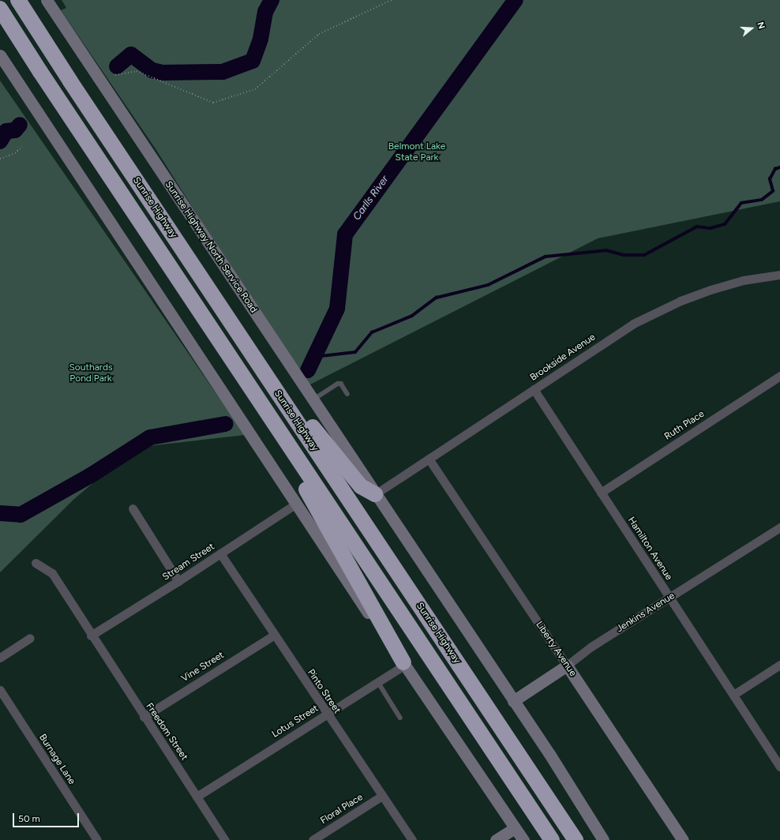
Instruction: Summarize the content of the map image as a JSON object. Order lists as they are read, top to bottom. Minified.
{"streets":{"highway":["Sunrise Highway"],"main road":["Sunrise Highway North Service Road","Jenkins Avenue","Liberty Avenue"],"street":["Brookside Avenue","Ruth Place","Hamilton Avenue","Stream Street","Vine Street","Pinto Street","Lotus Street","Freedom Street","Burnage Lane","Floral Place"]},"crossings":[["Sunrise Highway North Service Road","Brookside Avenue"],["Brookside Avenue","Hamilton Avenue"],["Brookside Avenue","Liberty Avenue"],["Ruth Place","Hamilton Avenue"],["Hamilton Avenue","Jenkins Avenue"],["Stream Street","Pinto Street"],["Stream Street","Freedom Street"],["Jenkins Avenue","Liberty Avenue"],["Vine Street","Pinto Street"],["Vine Street","Freedom Street"],["Pinto Street","Lotus Street"],["Pinto Street","Floral Place"],["Lotus Street","Freedom Street"]],"water":["Carlls River"],"parks":["Belmont Lake State Park","Southards Pond Park"],"scale_bar":"50 m","north":"right"}
